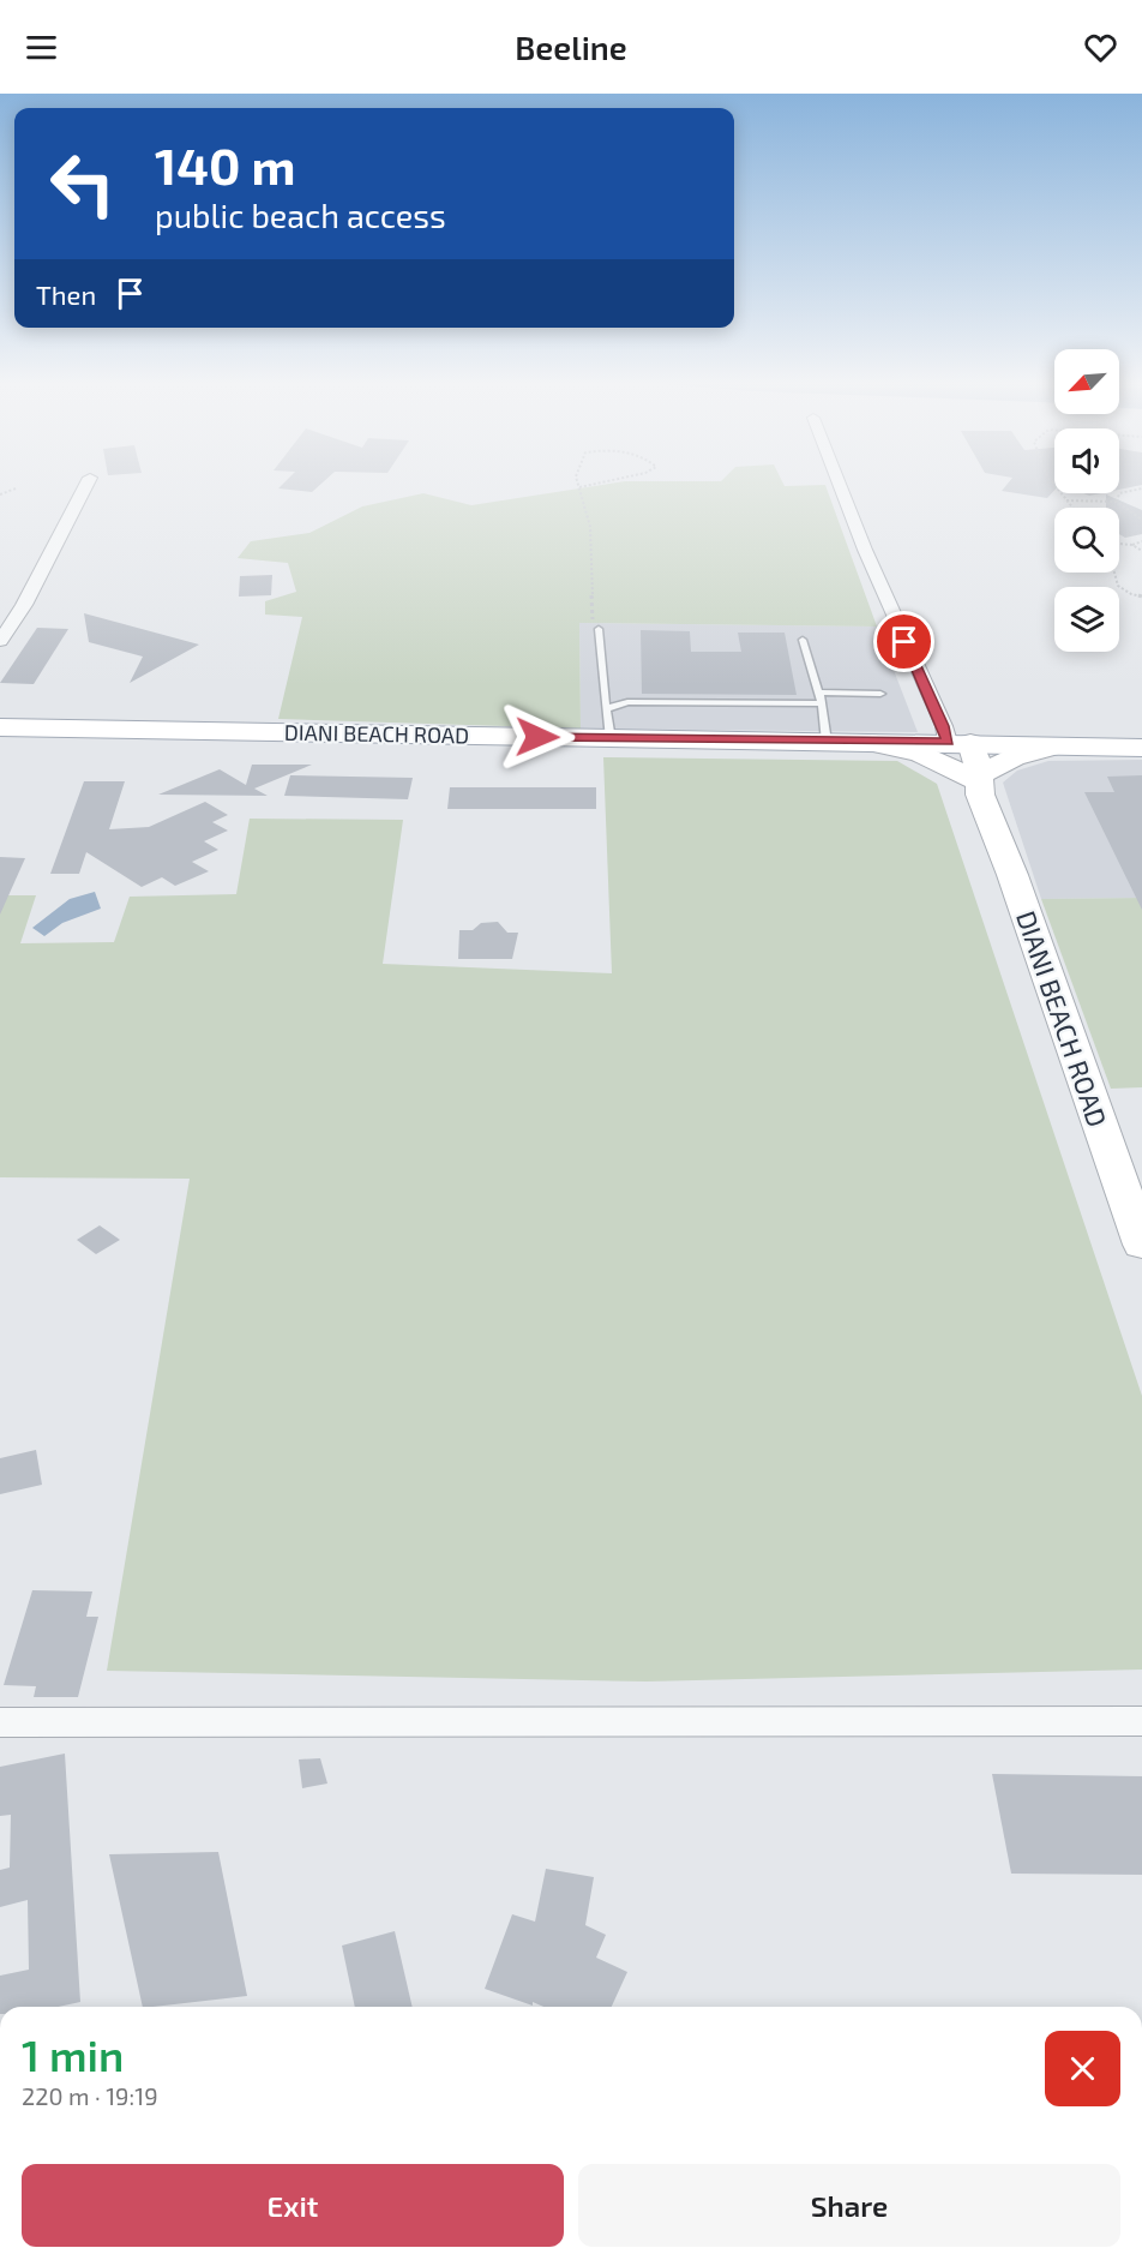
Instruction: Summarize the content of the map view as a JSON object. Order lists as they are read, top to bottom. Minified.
{"streets":{"main road":["DIANI BEACH ROAD"]},"north":"bottom left","page":{"header":"Beeline","turn":["140 m","public beach access"],"then":"Then","heading":["1 min","220 m · 19:19"],"buttons":["Exit","Share"]}}
